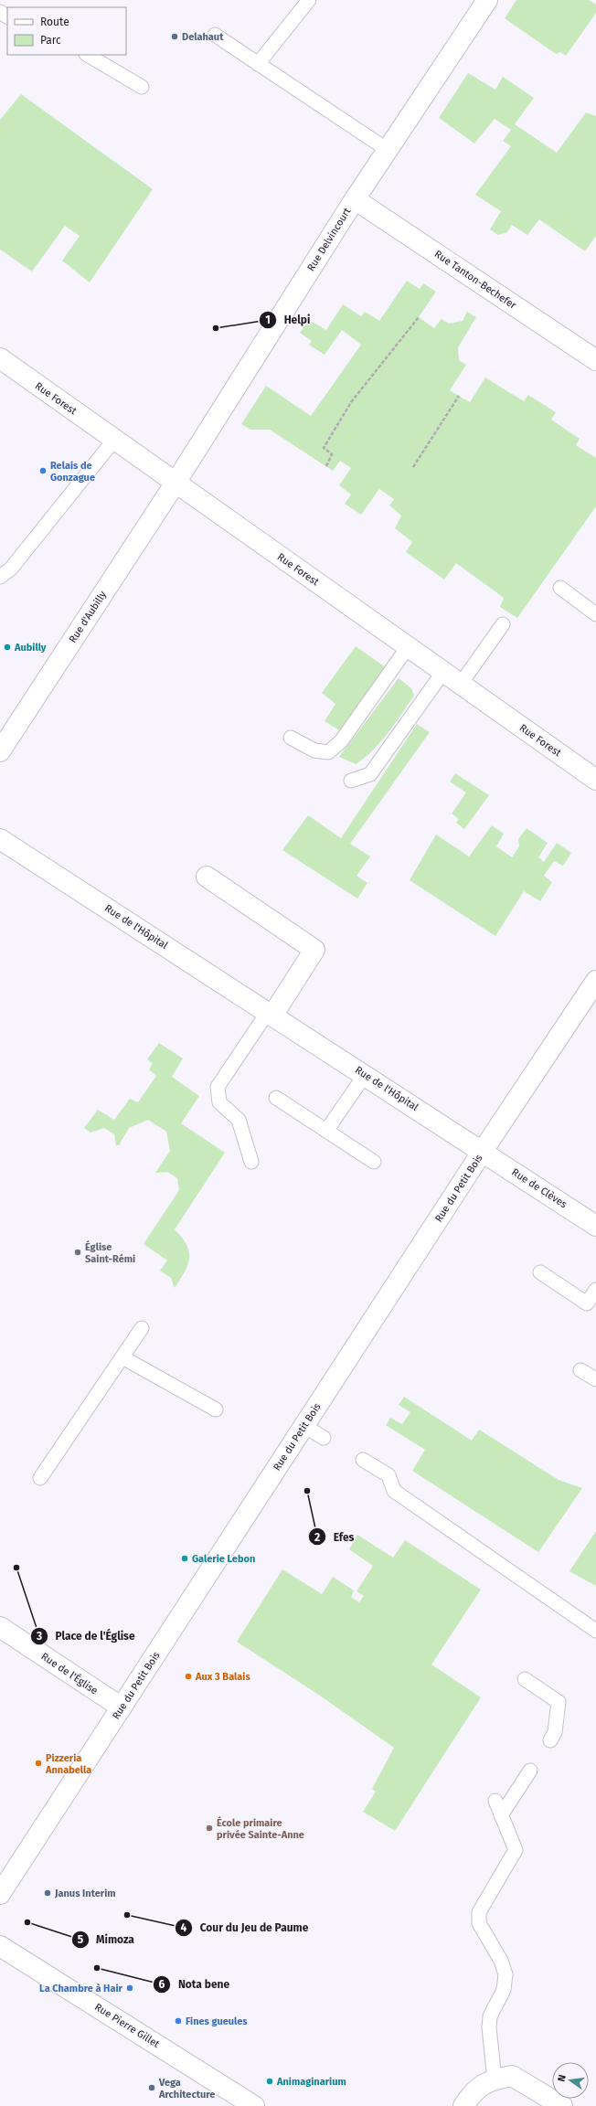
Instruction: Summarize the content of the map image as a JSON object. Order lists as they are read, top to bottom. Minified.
{"streets":{"street":["Rue Delvincourt","Rue Tanton-Bechefer","Rue Forest","Rue d'Aubilly","Rue de l'Hôpital","Rue du Petit Bois","Rue de Clèves","Rue de l'Église","Rue Pierre Gillet"]},"crossings":[["Rue Delvincourt","Rue Tanton-Bechefer"],["Rue Delvincourt","Rue Forest"],["Rue Delvincourt","Rue d'Aubilly"],["Rue Forest","Rue d'Aubilly"],["Rue de l'Hôpital","Rue du Petit Bois"],["Rue de l'Hôpital","Rue de Clèves"],["Rue du Petit Bois","Rue de Clèves"],["Rue du Petit Bois","Rue de l'Église"]],"places":["Delahaut","Helpi","Relais de Gonzague","Aubilly","Église Saint-Rémi","Efes","Galerie Lebon","Place de l'Église","Aux 3 Balais","Pizzeria Annabella","École primaire privée Sainte-Anne","Janus Interim","Cour du Jeu de Paume","Mimoza","Nota bene","La Chambre à Hair","Fines gueules","Animaginarium","Vega Architecture"],"legend":["Route","Parc"],"north":"left"}
